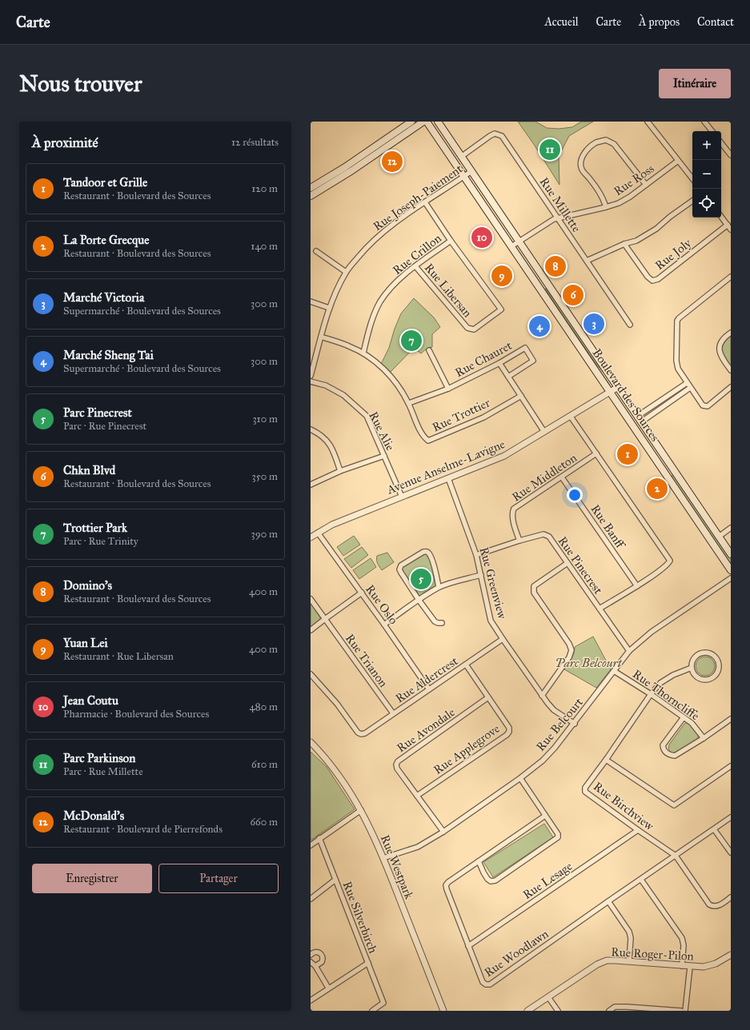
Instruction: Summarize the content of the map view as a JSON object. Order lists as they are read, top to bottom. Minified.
{"streets":{"main road":["Boulevard des Sources"],"street":["Rue Ross","Rue Joseph-Paiement","Rue Millette","Rue Crillon","Rue Joly","Rue Libersan","Rue Chauret","Rue Trottier","Rue Alie","Avenue Anselme-Lavigne","Rue Middleton","Rue Banff","Rue Pinecrest","Rue Greenview","Rue Oslo","Rue Trianon","Rue Aldercrest","Rue Thorncliffe","Rue Belcourt","Rue Avondale","Rue Applegrove","Rue Birchview","Rue Westpark","Rue Lesage","Rue Silverbirch","Rue Woodlawn","Rue Roger-Pilon"]},"crossings":[["Rue Ross","Rue Millette"],["Rue Ross","Boulevard des Sources"],["Rue Joseph-Paiement","Rue Libersan"],["Rue Joseph-Paiement","Boulevard des Sources"],["Rue Joseph-Paiement","Rue Trottier"],["Rue Millette","Boulevard des Sources"],["Rue Crillon","Rue Libersan"],["Rue Crillon","Rue Trottier"],["Rue Chauret","Rue Trottier"],["Boulevard des Sources","Avenue Anselme-Lavigne"],["Rue Alie","Avenue Anselme-Lavigne"],["Avenue Anselme-Lavigne","Rue Greenview"],["Avenue Anselme-Lavigne","Rue Oslo"],["Rue Middleton","Rue Banff"],["Rue Middleton","Rue Pinecrest"],["Rue Pinecrest","Rue Greenview"],["Rue Pinecrest","Rue Belcourt"],["Rue Greenview","Rue Aldercrest"],["Rue Greenview","Rue Belcourt"],["Rue Oslo","Rue Aldercrest"],["Rue Trianon","Rue Aldercrest"],["Rue Aldercrest","Rue Applegrove"],["Rue Thorncliffe","Rue Belcourt"],["Rue Thorncliffe","Rue Birchview"],["Rue Belcourt","Rue Avondale"],["Rue Belcourt","Rue Westpark"],["Rue Avondale","Rue Applegrove"],["Rue Birchview","Rue Lesage"],["Rue Birchview","Rue Woodlawn"],["Rue Lesage","Rue Woodlawn"]],"parks":["Parc Belcourt"],"page":{"header":"Carte","nav":["Accueil","Carte","À propos","Contact"],"buttons":["Itinéraire",["Enregistrer","Partager"]],"title":"Nous trouver","heading":["À proximité","12 résultats"],"map_buttons":["+","−"],"pins":["11","12","10","8","9","6","3","4","7","1","2","5"],"list":[{"mark":"1","name":"Tandoor et Grille","note":"Restaurant · Boulevard des Sources","value":"120 m"},{"mark":"2","name":"La Porte Grecque","note":"Restaurant · Boulevard des Sources","value":"140 m"},{"mark":"3","name":"Marché Victoria","note":"Supermarché · Boulevard des Sources","value":"300 m"},{"mark":"4","name":"Marché Sheng Tai","note":"Supermarché · Boulevard des Sources","value":"300 m"},{"mark":"5","name":"Parc Pinecrest","note":"Parc · Rue Pinecrest","value":"310 m"},{"mark":"6","name":"Chkn Blvd","note":"Restaurant · Boulevard des Sources","value":"350 m"},{"mark":"7","name":"Trottier Park","note":"Parc · Rue Trinity","value":"390 m"},{"mark":"8","name":"Domino's","note":"Restaurant · Boulevard des Sources","value":"400 m"},{"mark":"9","name":"Yuan Lei","note":"Restaurant · Rue Libersan","value":"400 m"},{"mark":"10","name":"Jean Coutu","note":"Pharmacie · Boulevard des Sources","value":"480 m"},{"mark":"11","name":"Parc Parkinson","note":"Parc · Rue Millette","value":"610 m"},{"mark":"12","name":"McDonald's","note":"Restaurant · Boulevard de Pierrefonds","value":"660 m"}]}}
